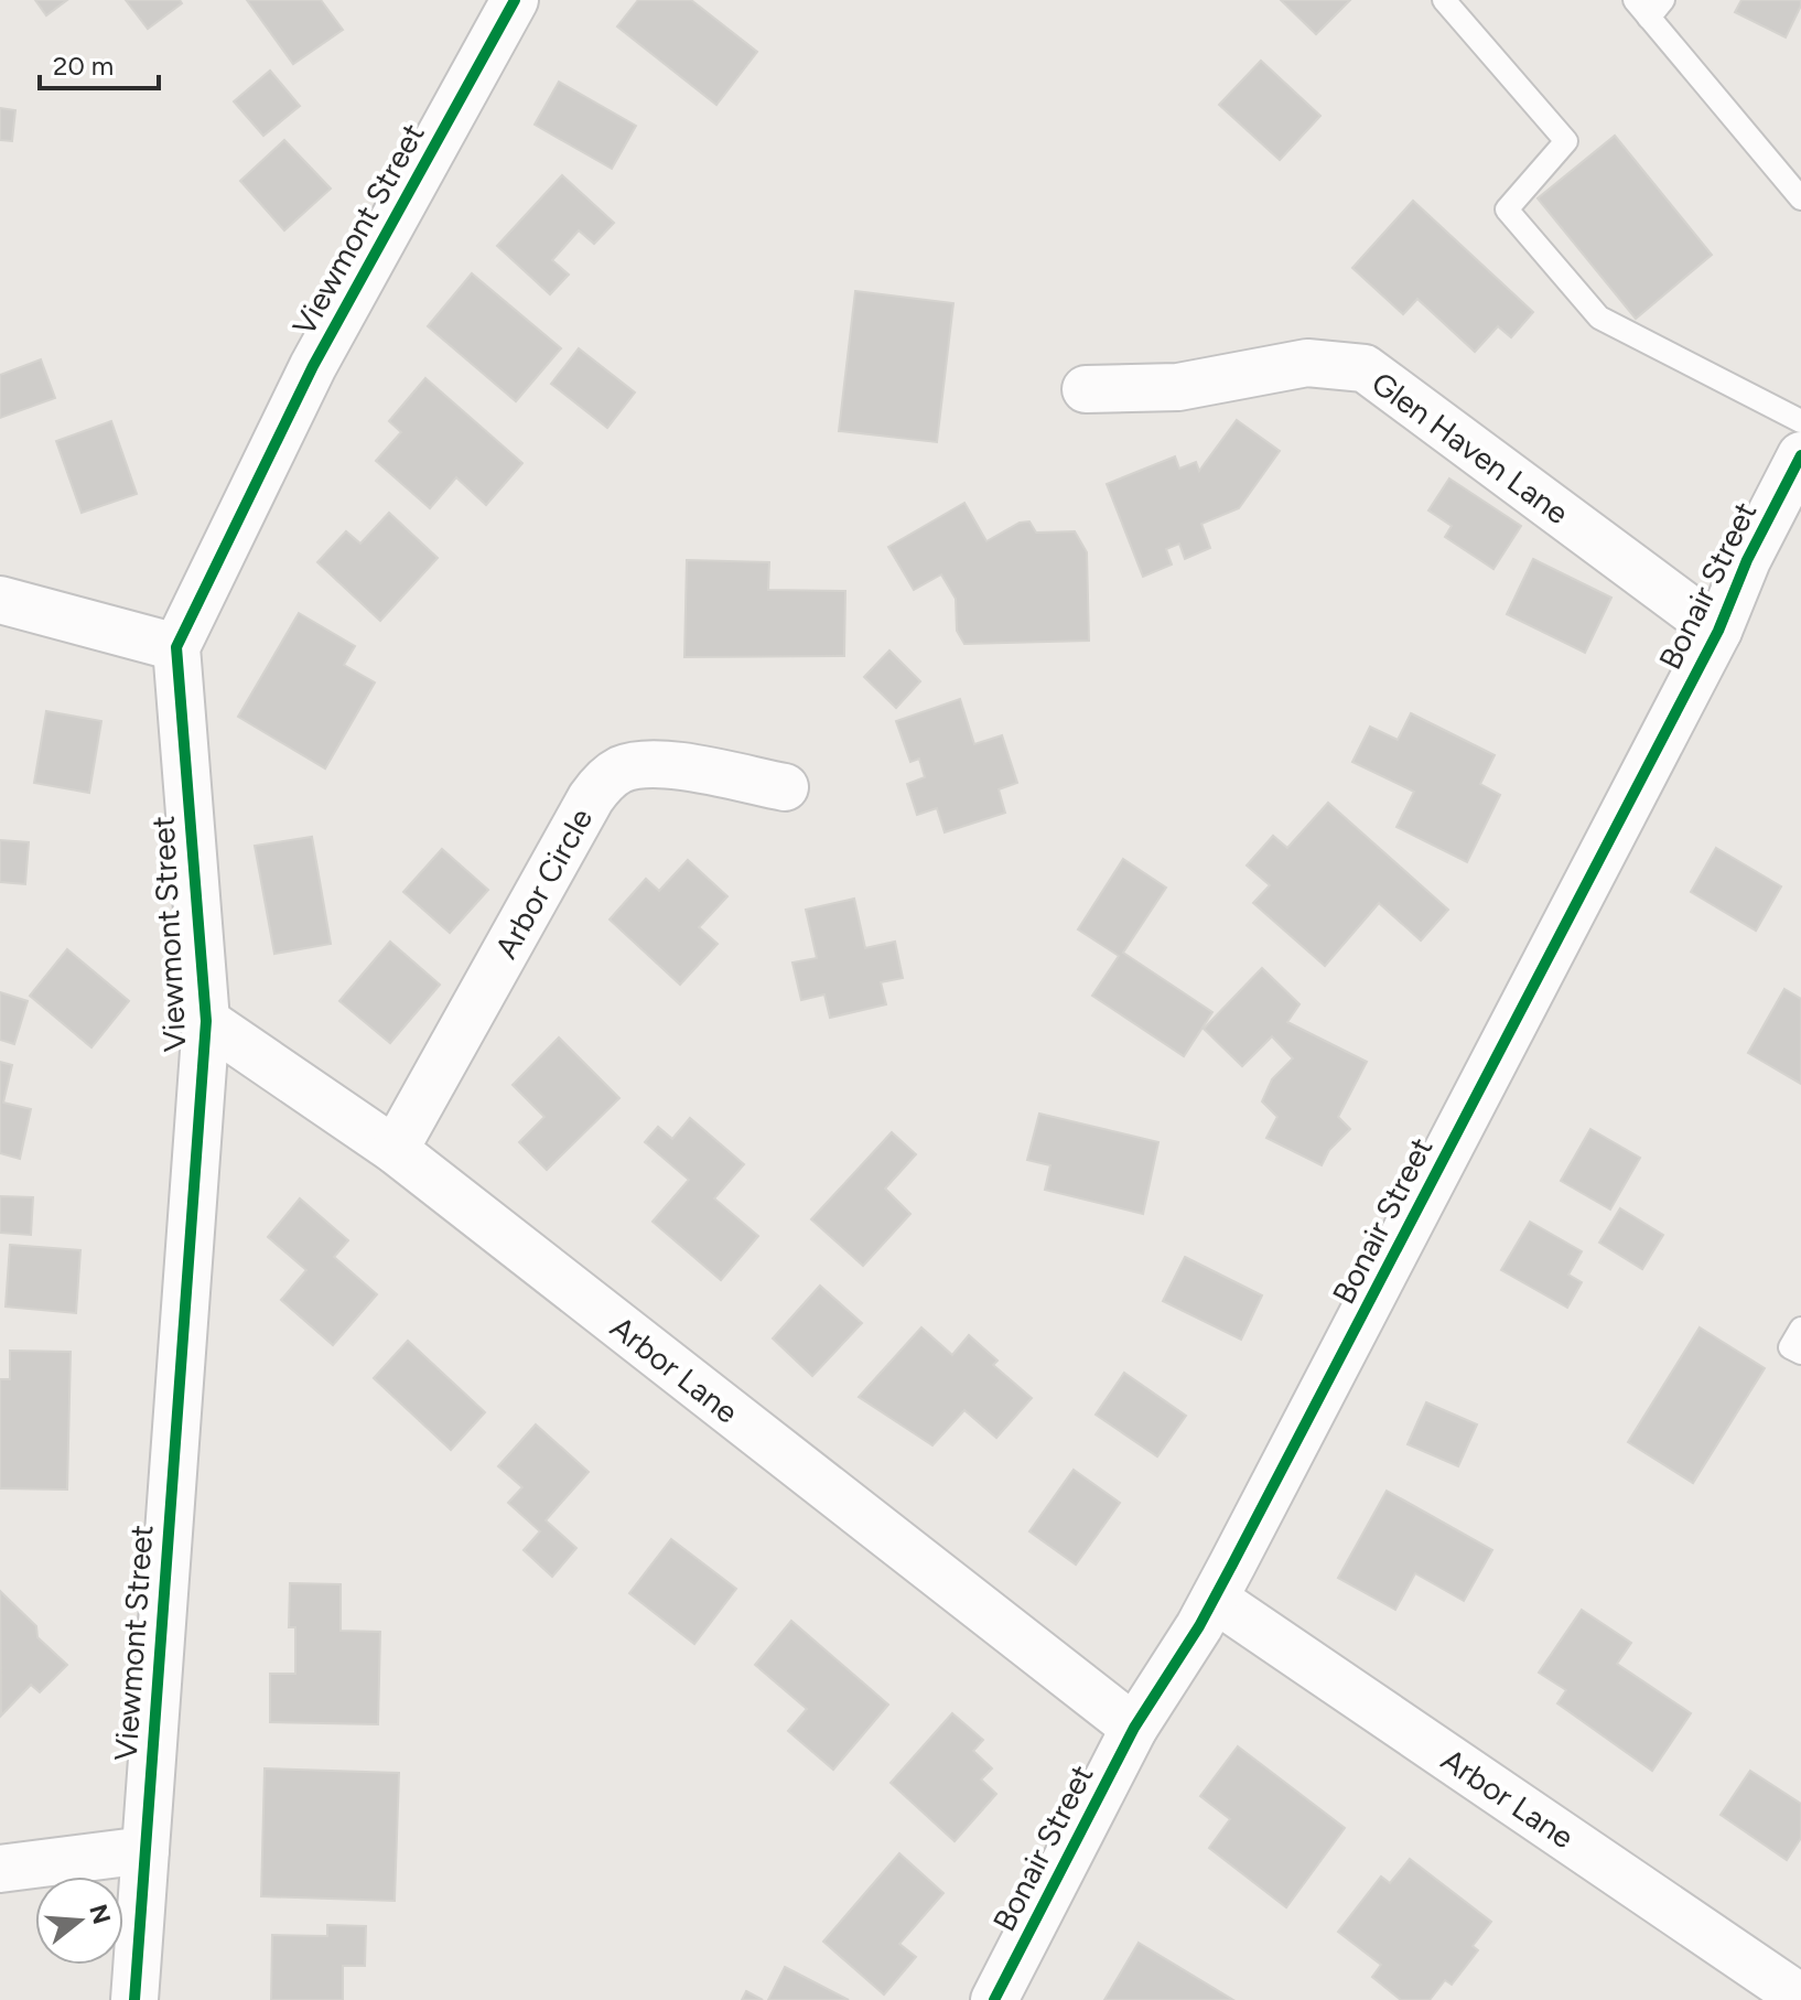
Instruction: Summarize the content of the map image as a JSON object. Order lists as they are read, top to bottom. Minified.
{"streets":{"street":["Viewmont Street","Glen Haven Lane","Bonair Street","Arbor Circle","Arbor Lane"]},"crossings":[["Viewmont Street","Arbor Lane"],["Glen Haven Lane","Bonair Street"],["Bonair Street","Arbor Lane"],["Arbor Circle","Arbor Lane"]],"scale_bar":"20 m","north":"right"}
